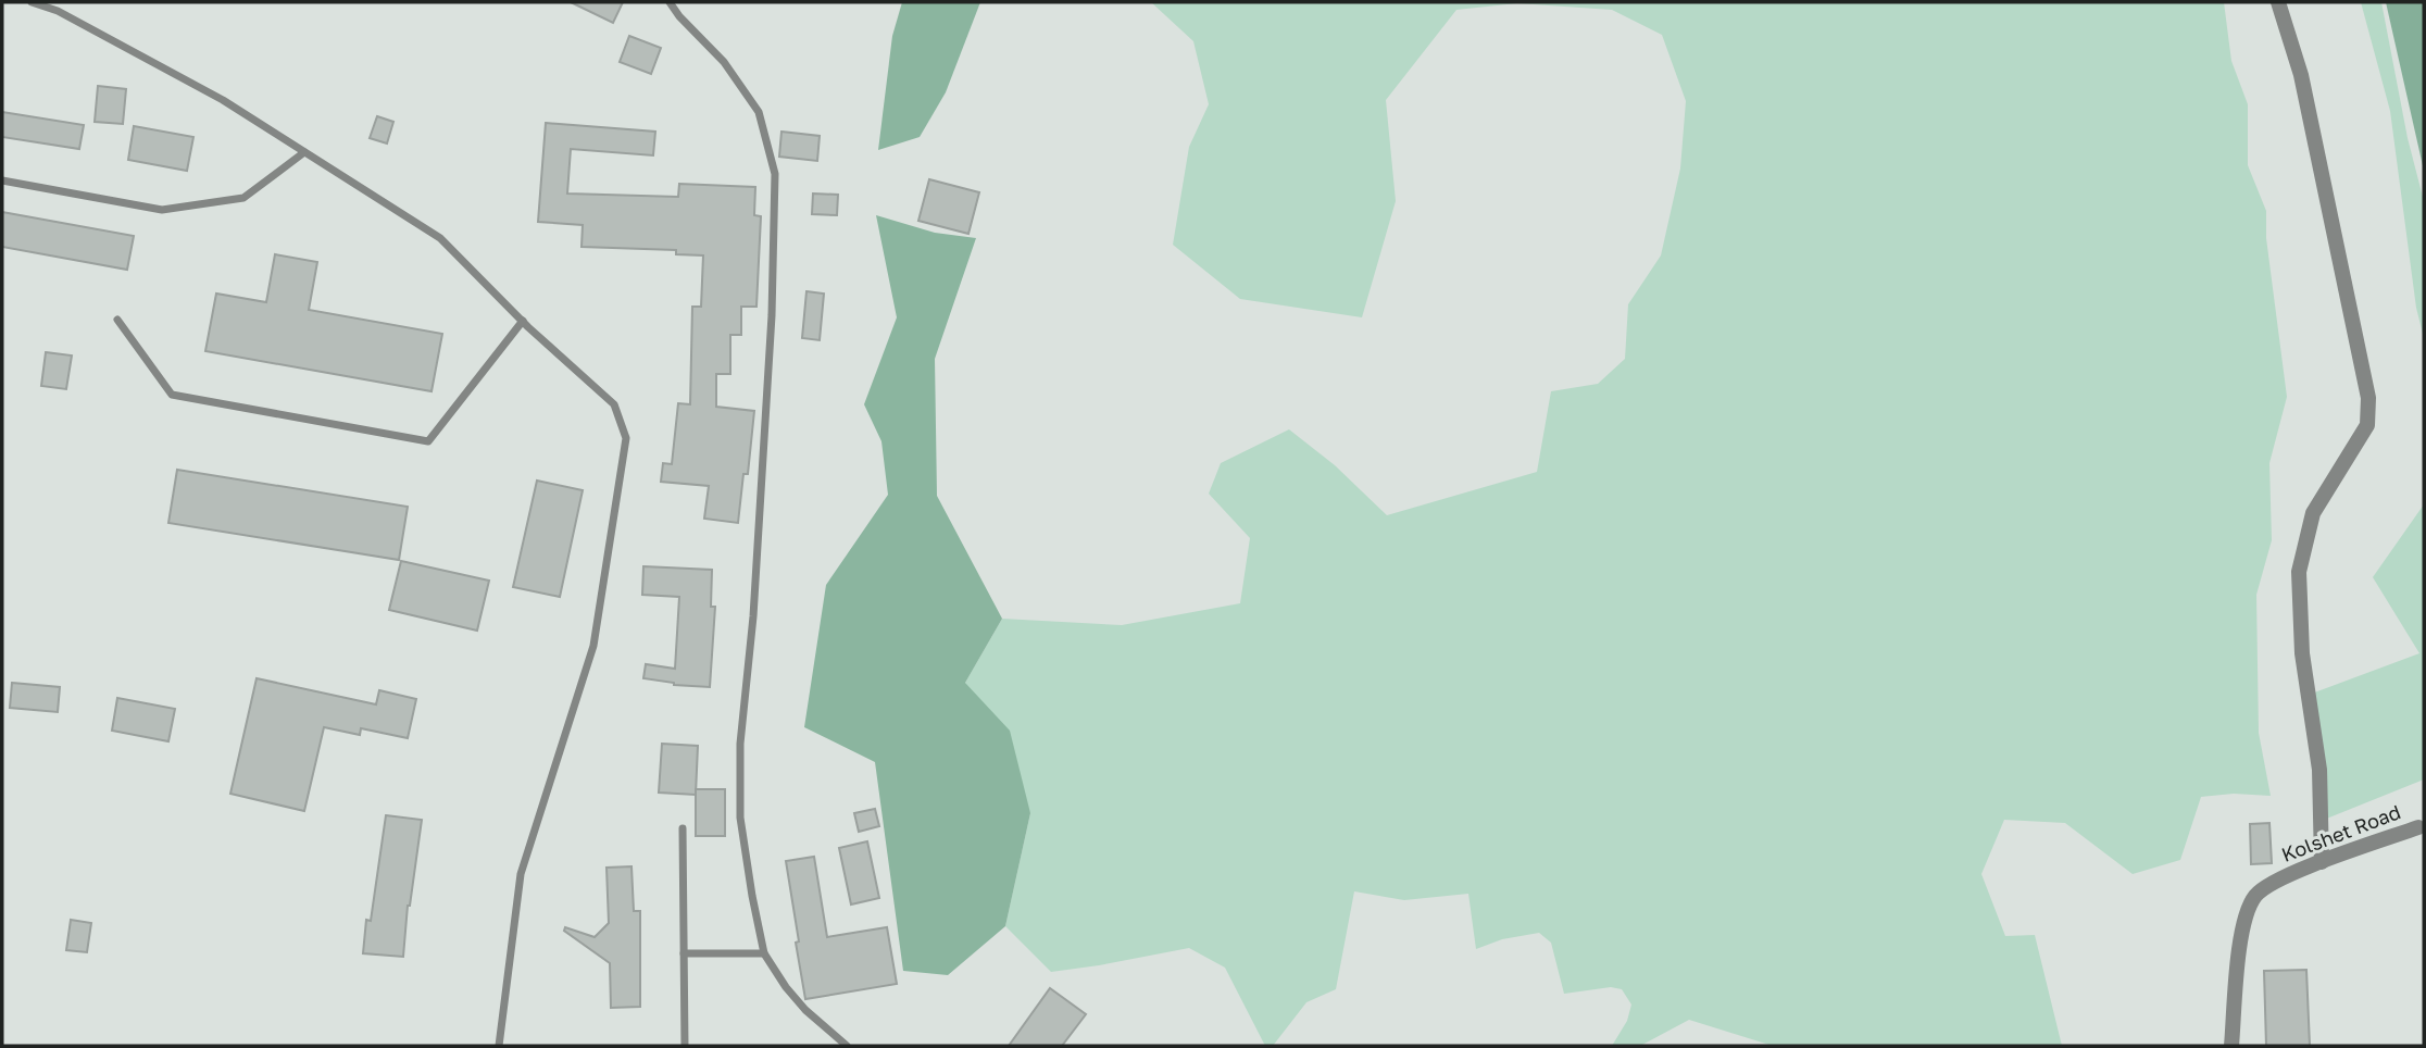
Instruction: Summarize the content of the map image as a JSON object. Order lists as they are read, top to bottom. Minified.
{"streets":{"street":["Kolshet Road"]}}
